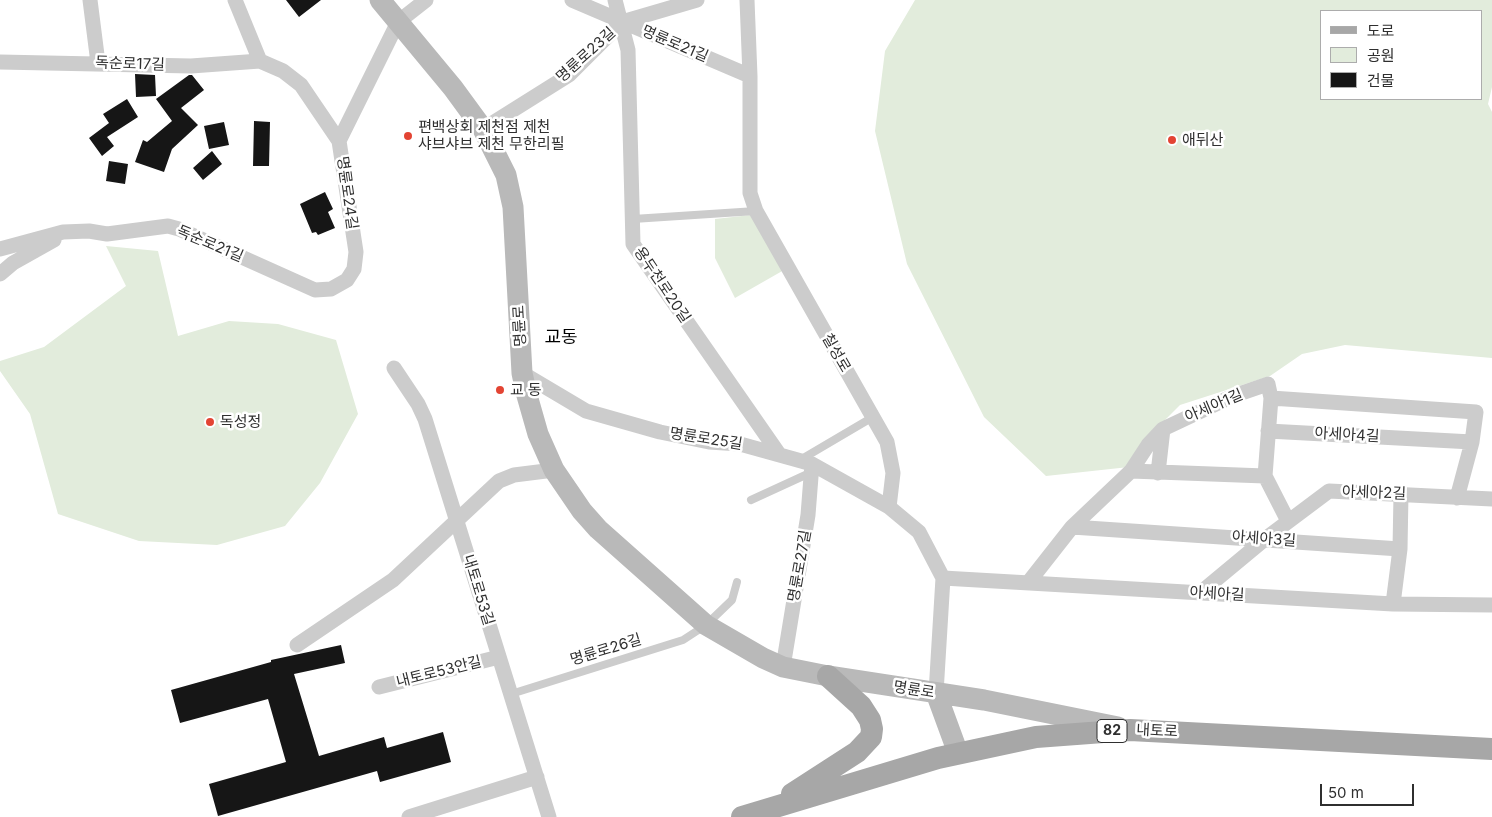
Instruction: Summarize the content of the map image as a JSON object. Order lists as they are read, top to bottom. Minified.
{"streets":{"main road":["82","내토로"],"street":["명륜로21길","명륜로23길","독순로17길","명륜로24길","독순로21길","용두천로20길","명륜로","칠성로","아세아1길","아세아4길","명륜로25길","아세아2길","아세아3길","명륜로27길","내토로53길","아세아길","내토로53안길"],"lane":["명륜로26길"]},"crossings":[["명륜로21길","명륜로23길"],["명륜로21길","용두천로20길"],["명륜로21길","칠성로"],["명륜로23길","용두천로20길"],["명륜로23길","명륜로"],["독순로17길","명륜로24길"],["명륜로24길","독순로21길"],["용두천로20길","명륜로25길"],["명륜로","명륜로25길"],["명륜로","명륜로27길"],["명륜로","명륜로26길"],["명륜로","내토로"],["칠성로","명륜로25길"],["명륜로25길","명륜로27길"],["아세아2길","아세아3길"],["아세아2길","아세아길"],["내토로53길","명륜로26길"],["내토로53길","내토로53안길"]],"districts":["교동"],"places":["편백상회 제천점 제천 샤브샤브 제천 무한리필","애뒤산","교 동","독성정"],"legend":["도로","공원","건물"],"scale_bar":"50 m"}
